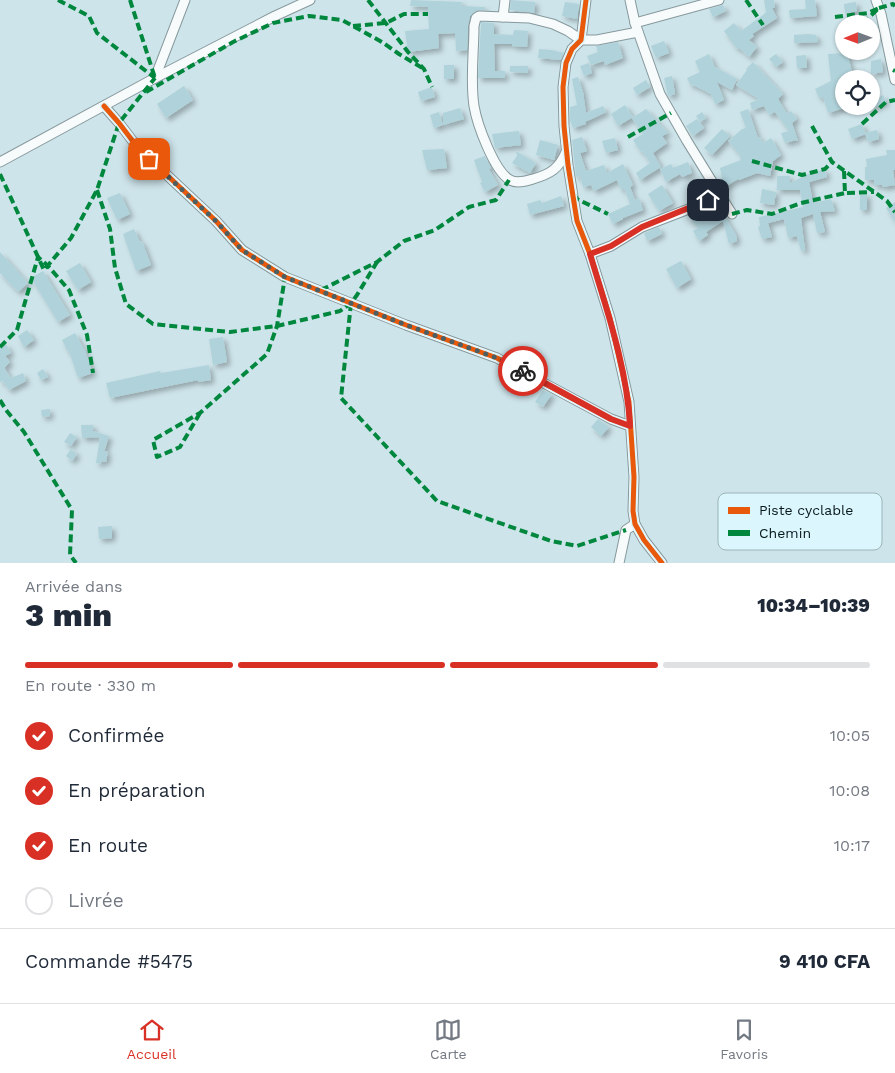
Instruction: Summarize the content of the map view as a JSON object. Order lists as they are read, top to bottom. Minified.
{"legend":["Piste cyclable","Chemin"],"north":"left","page":{"heading":["3 min","Arrivée dans","10:34–10:39"],"panel":["Commande #5475","9 410 CFA"],"bar":"En route · 330 m","list":[["Confirmée","10:05"],["En préparation","10:08"],["En route","10:17"],"Livrée"],"tabs":["Accueil","Carte","Favoris"]}}
